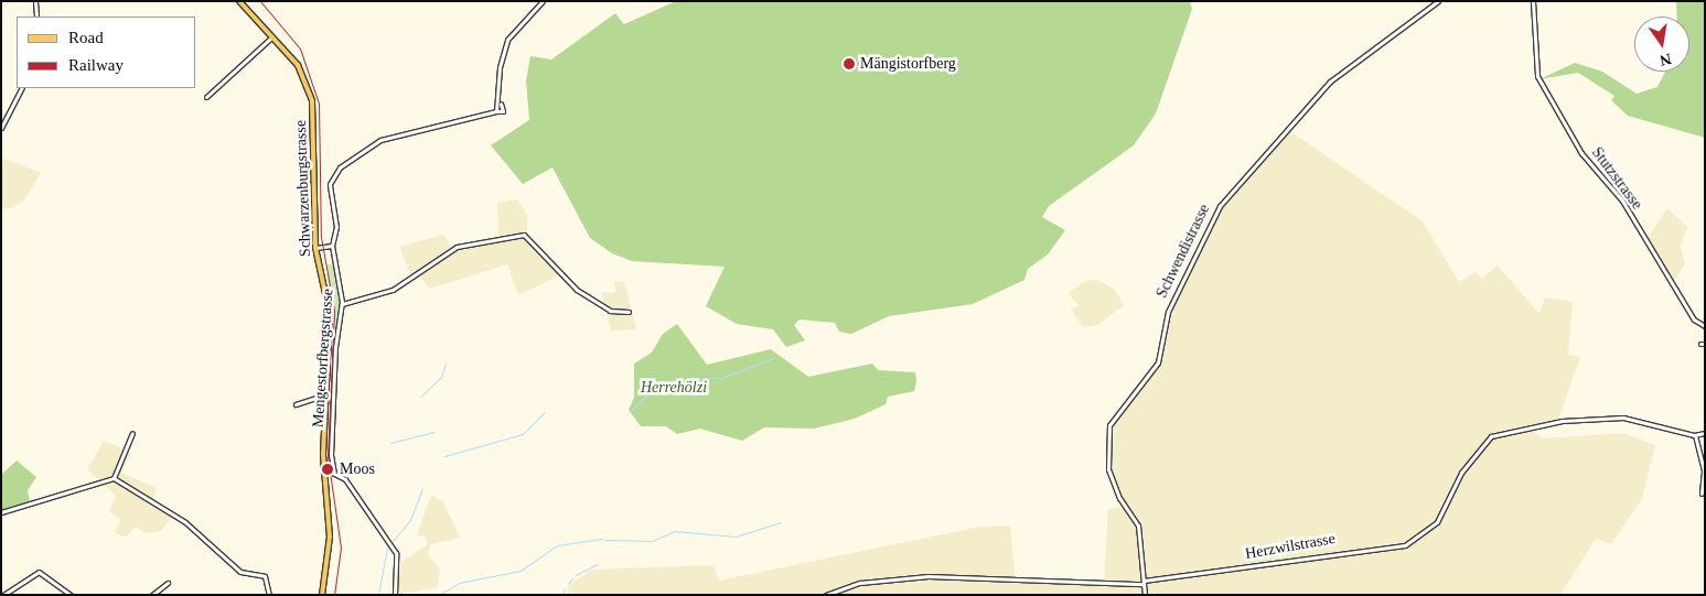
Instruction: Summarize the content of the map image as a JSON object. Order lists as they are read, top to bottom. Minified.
{"streets":{"main road":["Schwarzenburgstrasse"],"street":["Stutzstrasse","Schwendistrasse","Mengestorfbergstrasse","Herzwilstrasse"]},"crossings":[["Schwendistrasse","Herzwilstrasse"]],"parks":["Herrehölzi"],"places":["Mängistorfberg","Moos"],"legend":["Road","Railway"],"north":"bottom"}
